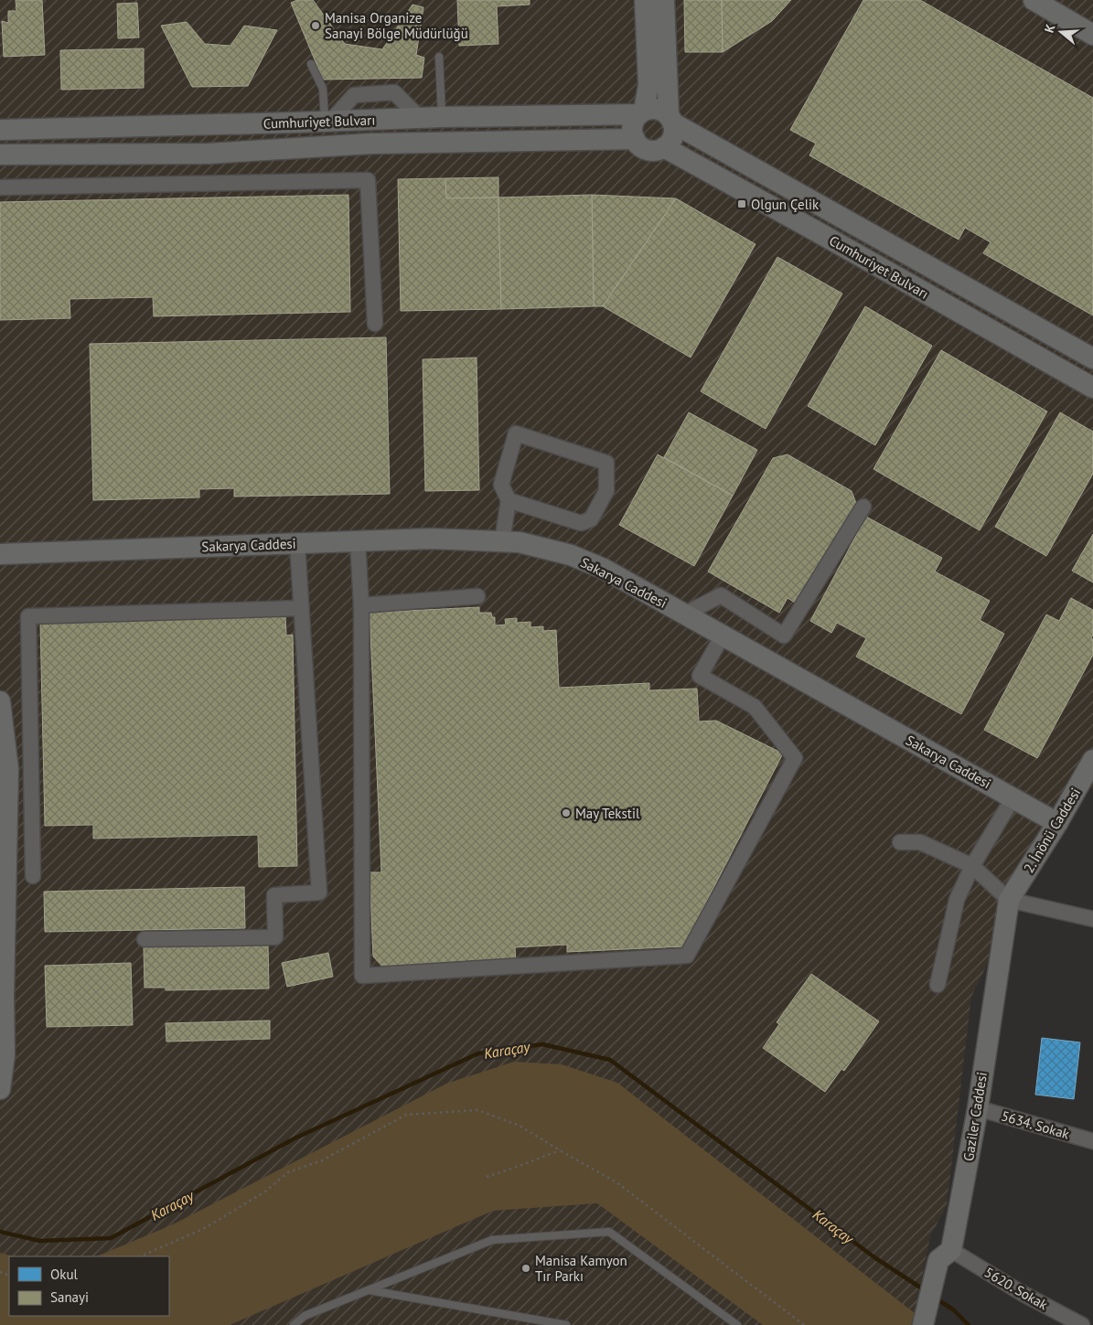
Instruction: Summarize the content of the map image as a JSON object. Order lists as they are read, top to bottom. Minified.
{"streets":{"main road":["Cumhuriyet Bulvarı","Sakarya Caddesi","2. İnönü Caddesi","Gaziler Caddesi"],"street":["5634. Sokak","5620. Sokak"]},"crossings":[["Sakarya Caddesi","2. İnönü Caddesi"],["2. İnönü Caddesi","Gaziler Caddesi"],["Gaziler Caddesi","5634. Sokak"],["Gaziler Caddesi","5620. Sokak"]],"water":["Karaçay"],"places":{"other":["Manisa Organize Sanayi Bölge Müdürlüğü","May Tekstil","Manisa Kamyon Tır Parkı"],"transit":["Olgun Çelik"]},"legend":["Okul","Sanayi"],"north":"left"}
